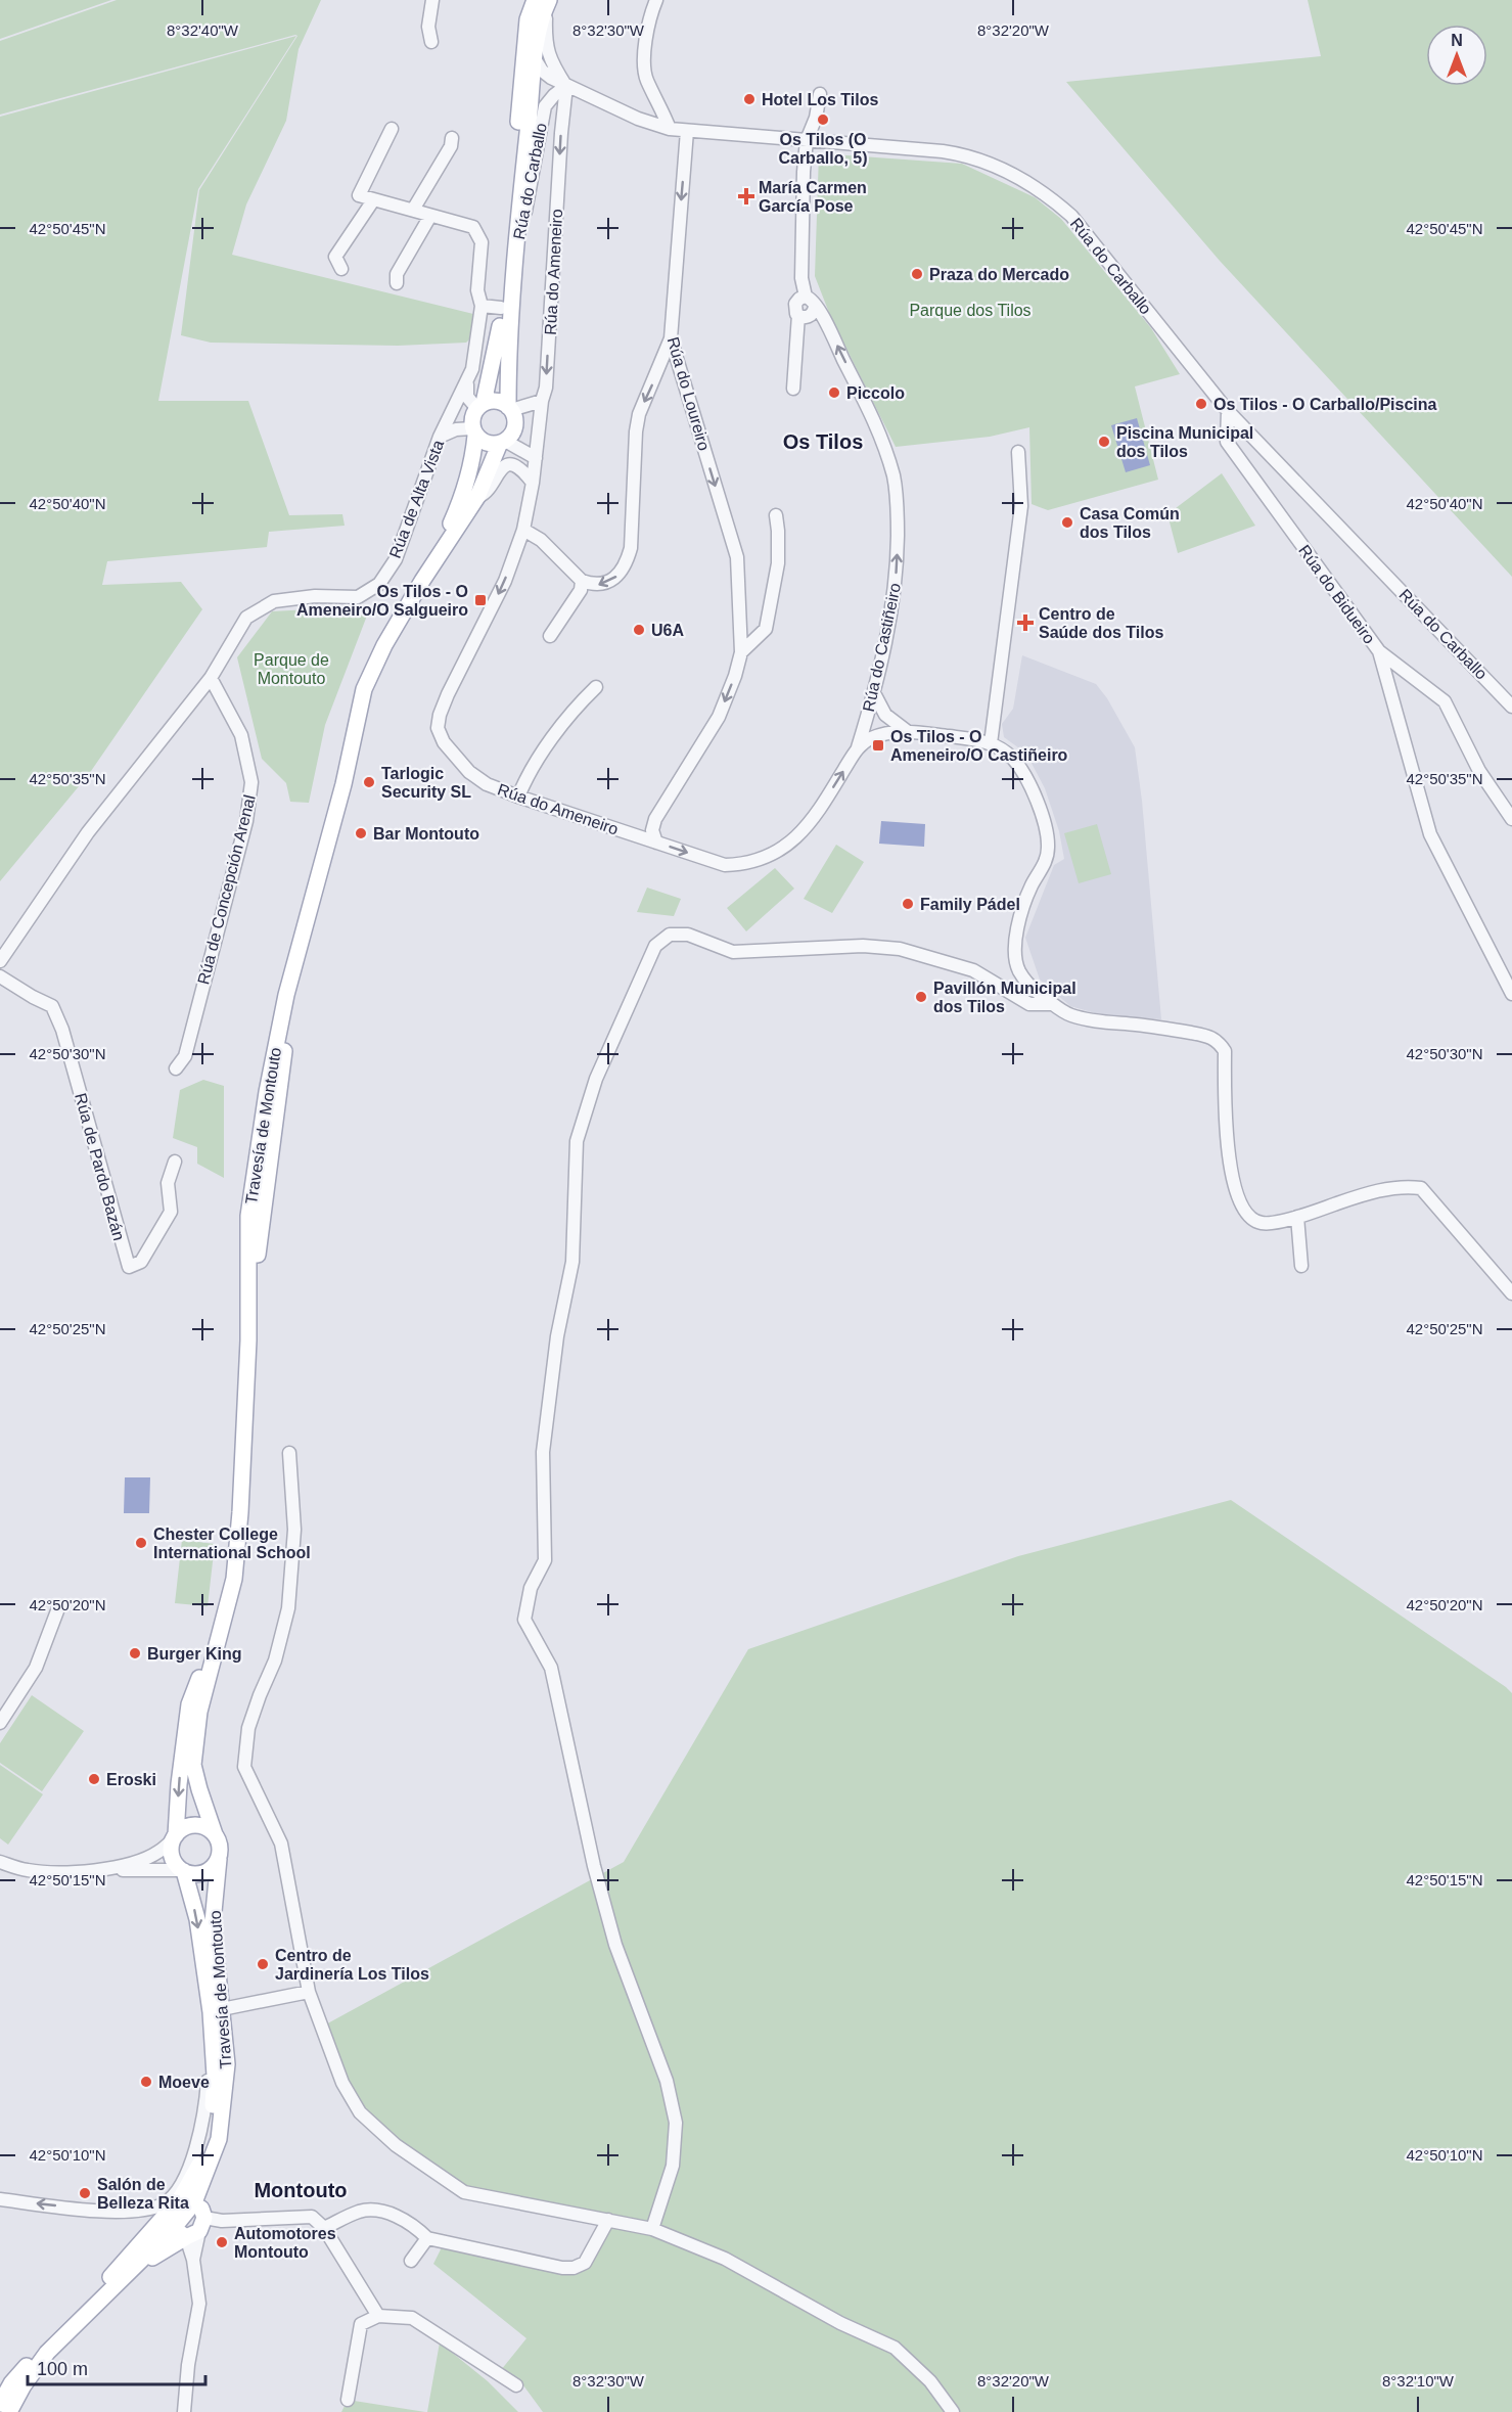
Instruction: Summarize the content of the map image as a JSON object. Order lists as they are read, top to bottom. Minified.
{"streets":{"main road":["Travesía de Montouto"],"street":["Rúa do Carballo","Rúa do Ameneiro","Rúa do Loureiro","Rúa de Alta Vista","Rúa do Bidueiro","Rúa do Castiñeiro","Rúa de Concepción Arenal","Rúa de Pardo Bazán"]},"crossings":[["Rúa do Carballo","Rúa do Ameneiro"],["Rúa do Carballo","Rúa do Loureiro"],["Rúa do Carballo","Rúa do Bidueiro"],["Rúa do Ameneiro","Rúa do Loureiro"],["Rúa do Ameneiro","Rúa do Castiñeiro"],["Rúa de Alta Vista","Rúa de Concepción Arenal"],["Rúa de Alta Vista","Travesía de Montouto"]],"one_way":["Rúa do Loureiro","Rúa do Castiñeiro"],"districts":["Os Tilos","Montouto"],"parks":["Parque dos Tilos","Parque de Montouto"],"places":{"other":["Hotel Los Tilos","Os Tilos (O Carballo, 5)","Praza do Mercado","Piccolo","Os Tilos - O Carballo/Piscina","Piscina Municipal dos Tilos","Casa Común dos Tilos","U6A","Tarlogic Security SL","Bar Montouto","Family Pádel","Pavillón Municipal dos Tilos","Chester College International School","Burger King","Eroski","Centro de Jardinería Los Tilos","Moeve","Salón de Belleza Rita","Automotores Montouto"],"health":["María Carmen García Pose","Centro de Saúde dos Tilos"],"transit":["Os Tilos - O Ameneiro/O Salgueiro","Os Tilos - O Ameneiro/O Castiñeiro"]},"scale_bar":"100 m","north":"top","coordinates":["8°32'40\"W","8°32'30\"W","8°32'20\"W","42°50'45\"N","42°50'40\"N","42°50'35\"N","42°50'30\"N","42°50'25\"N","42°50'20\"N","42°50'15\"N","42°50'10\"N","8°32'10\"W"]}
